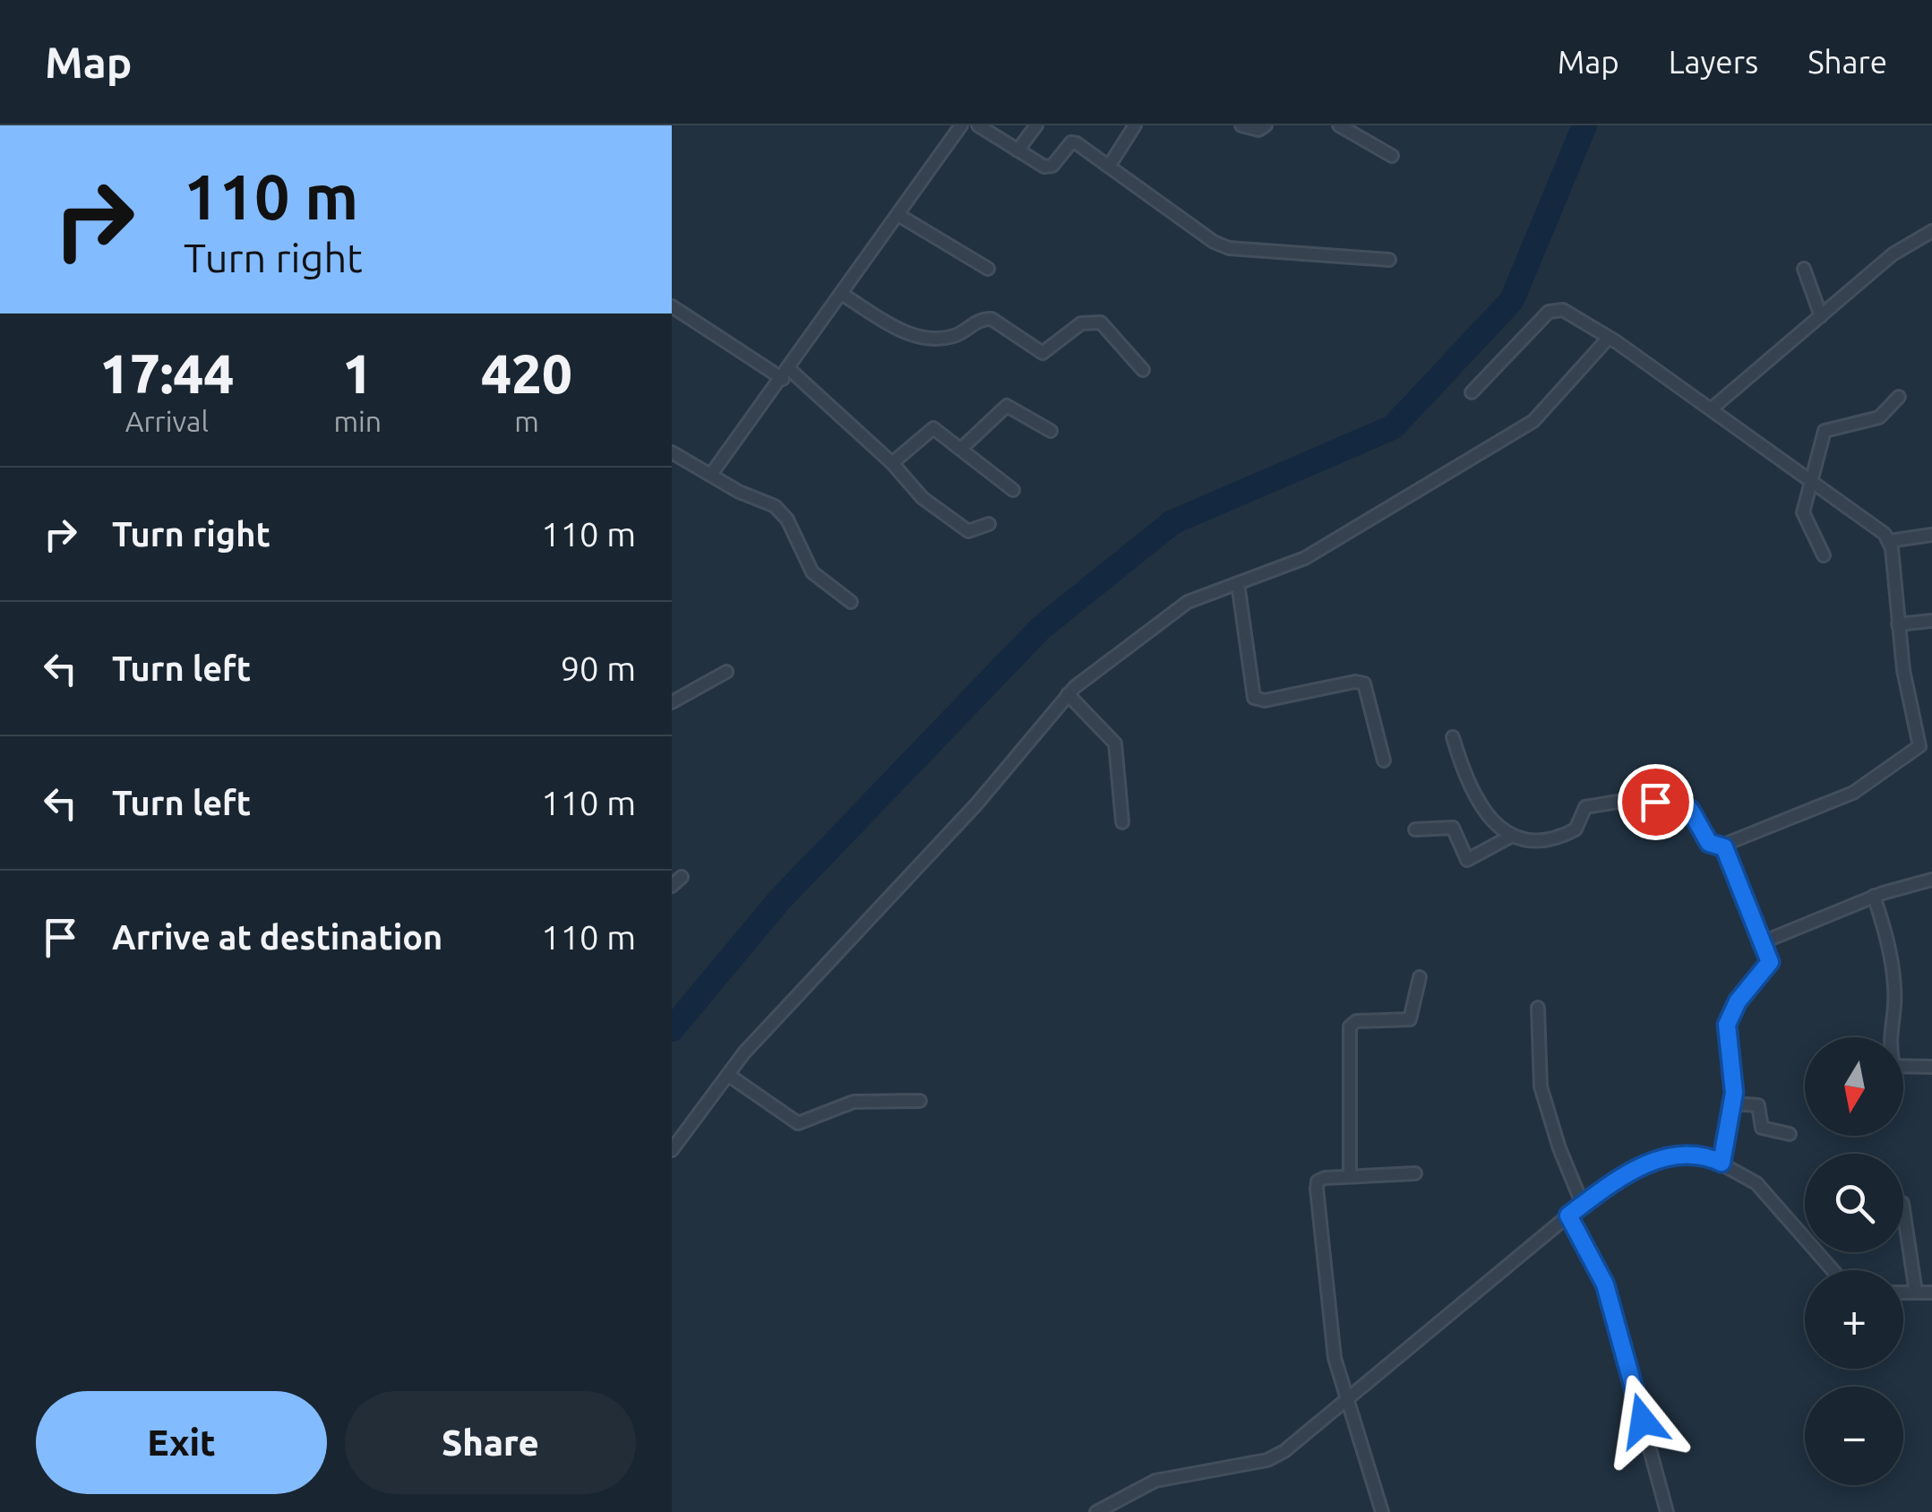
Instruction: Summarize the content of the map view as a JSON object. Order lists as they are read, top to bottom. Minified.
{"north":"bottom","page":{"header":"Map","nav":["Map","Layers","Share"],"turn":["110 m","Turn right"],"eta":["17:44","Arrival","1","min","420","m"],"list":[{"name":"Turn right","value":"110 m"},{"name":"Turn left","value":"90 m"},{"name":"Turn left","value":"110 m"},{"name":"Arrive at destination","value":"110 m"}],"map_buttons":["+","−"],"buttons":["Exit","Share"]}}
